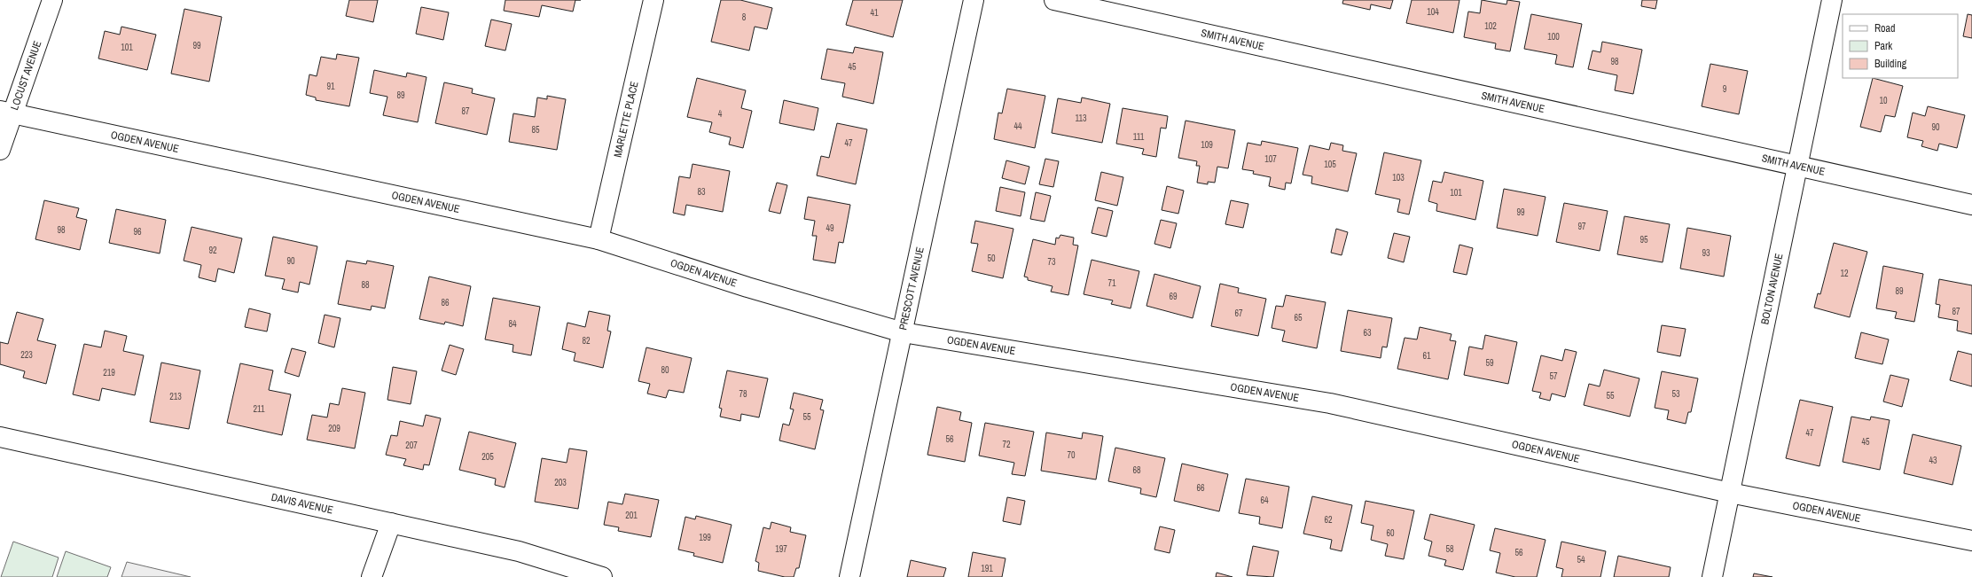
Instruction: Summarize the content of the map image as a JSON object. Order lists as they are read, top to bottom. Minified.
{"streets":{"street":["SMITH AVENUE","LOCUST AVENUE","MARLETTE PLACE","OGDEN AVENUE","PRESCOTT AVENUE","BOLTON AVENUE","DAVIS AVENUE"]},"crossings":[["SMITH AVENUE","BOLTON AVENUE"],["LOCUST AVENUE","OGDEN AVENUE"],["MARLETTE PLACE","OGDEN AVENUE"],["OGDEN AVENUE","PRESCOTT AVENUE"],["OGDEN AVENUE","BOLTON AVENUE"]],"house_numbers":["104","41","8","102","100","99","101","98","45","91","9","89","10","87","4","113","44","90","85","111","47","109","107","105","103","83","101","99","97","49","98","96","95","92","93","50","90","73","12","71","88","89","69","86","87","67","65","84","63","82","223","61","59","80","219","57","78","53","55","213","211","55","209","47","56","45","72","207","70","205","43","68","203","66","64","201","62","60","199","197","58","56","54","191"],"legend":["Road","Park","Building"]}
